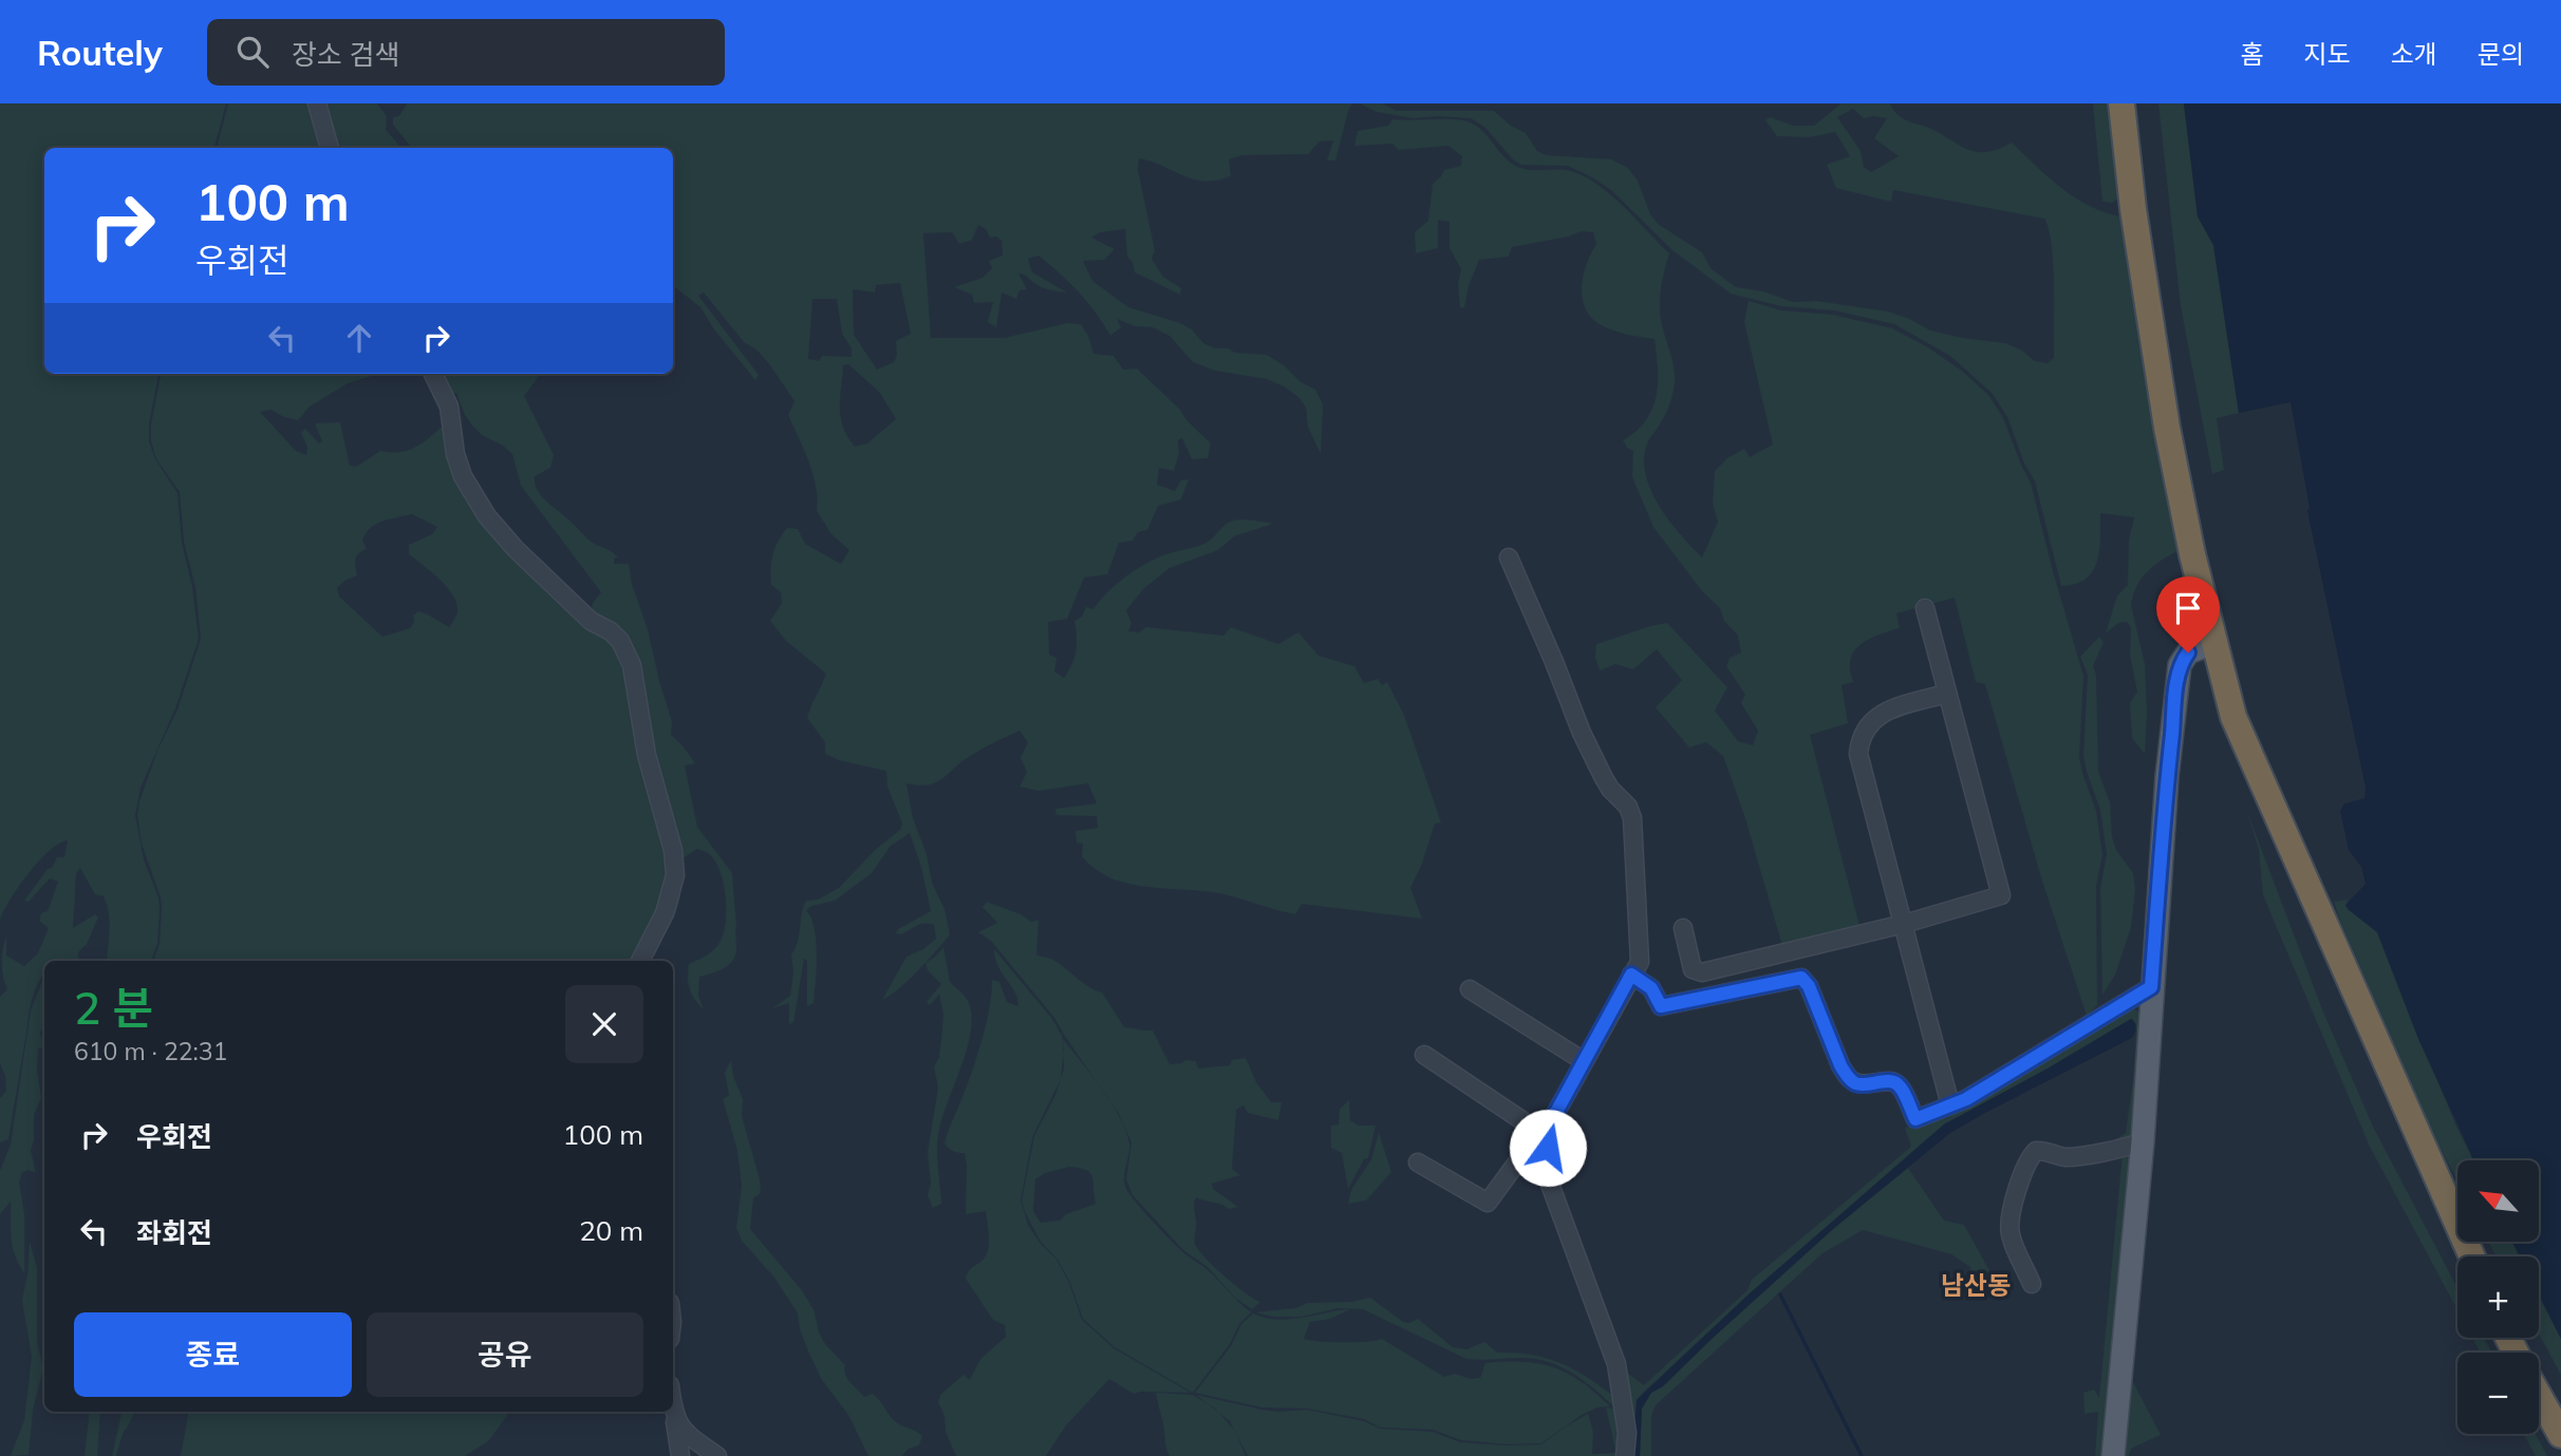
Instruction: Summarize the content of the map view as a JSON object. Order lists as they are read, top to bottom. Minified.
{"districts":["남산동"],"north":"top left","page":{"header":"Routely","search":"장소 검색","nav":["홈","지도","소개","문의"],"turn":["100 m","우회전"],"heading":["2 분","610 m · 22:31"],"list":[{"name":"우회전","value":"100 m"},{"name":"좌회전","value":"20 m"}],"map_buttons":["+","−"],"buttons":["종료","공유"]}}
